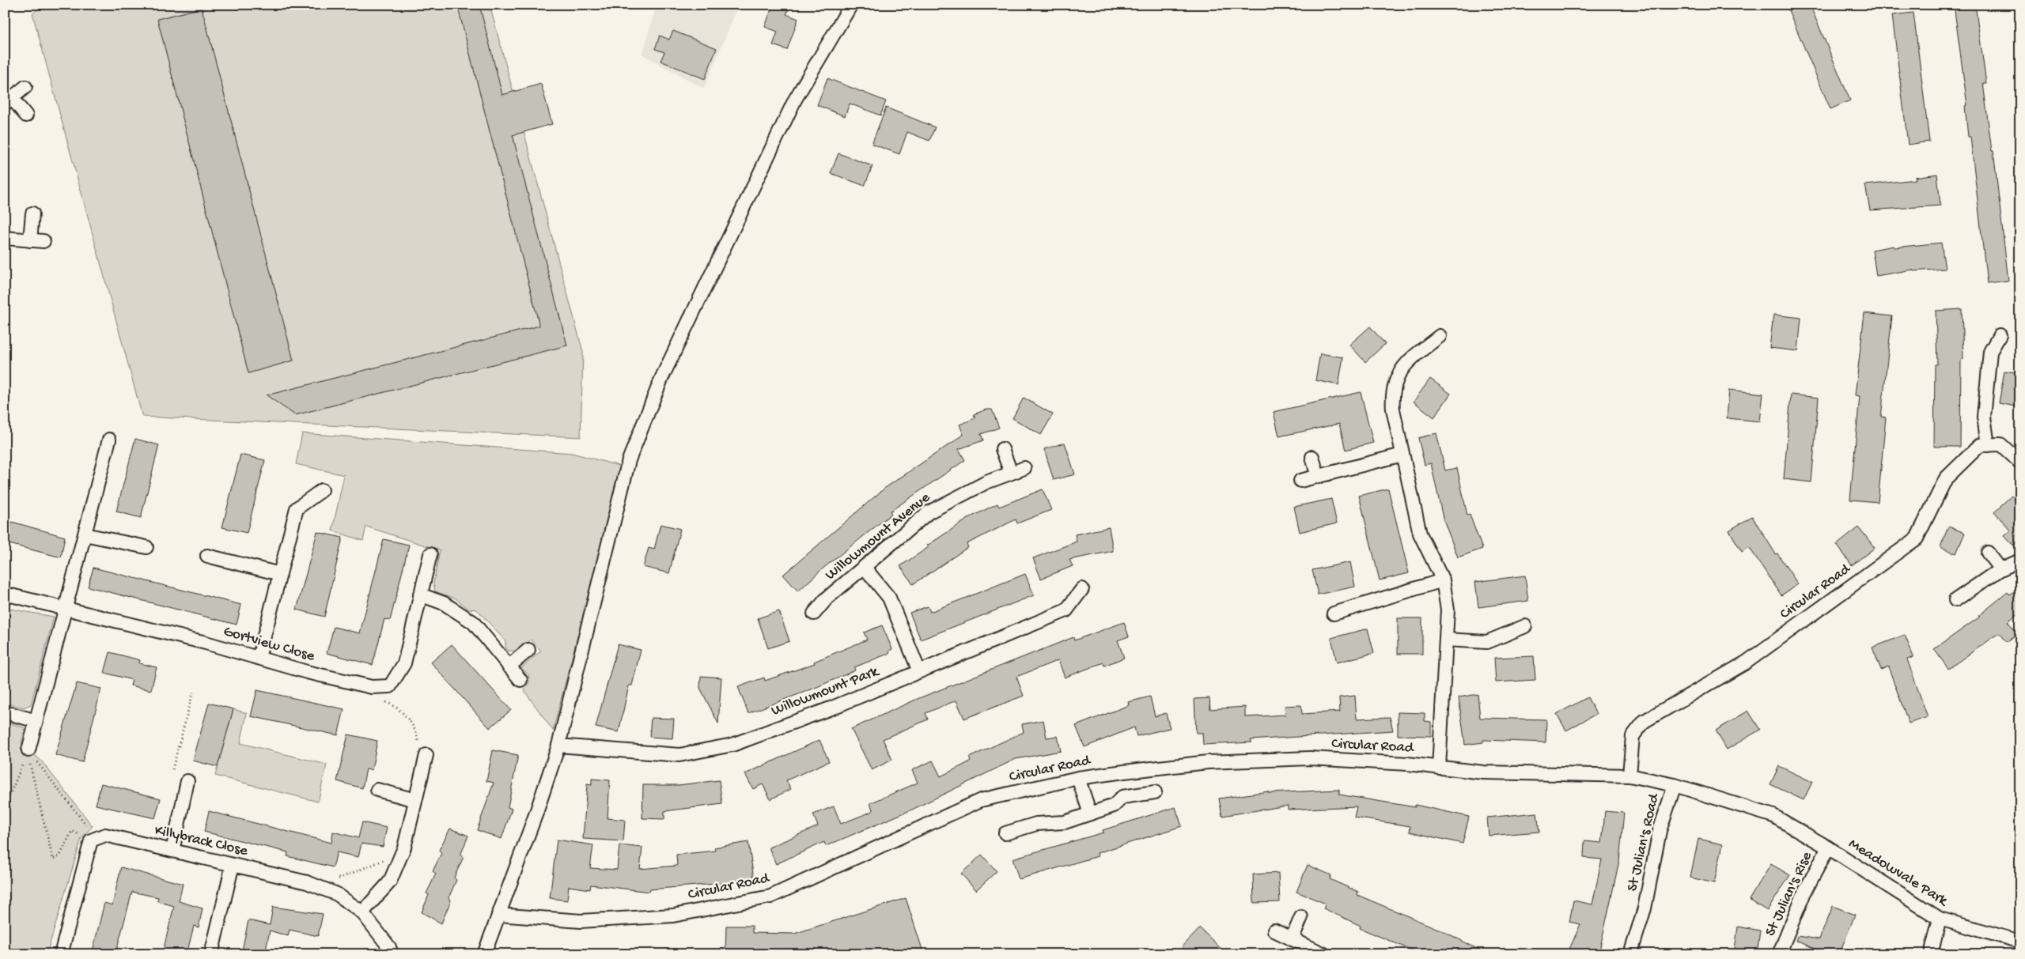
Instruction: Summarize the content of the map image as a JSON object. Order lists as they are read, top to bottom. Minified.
{"streets":{"street":["Willowmount Avenue","Circular Road","Gortview Close","Willowmount Park","Killybrack Close","St Julian's Road","Meadowvale Park","St Julian's Rise"]},"crossings":[["Circular Road","St Julian's Road"],["St Julian's Road","Meadowvale Park"],["St Julian's Road","St Julian's Rise"],["Meadowvale Park","St Julian's Rise"]]}
